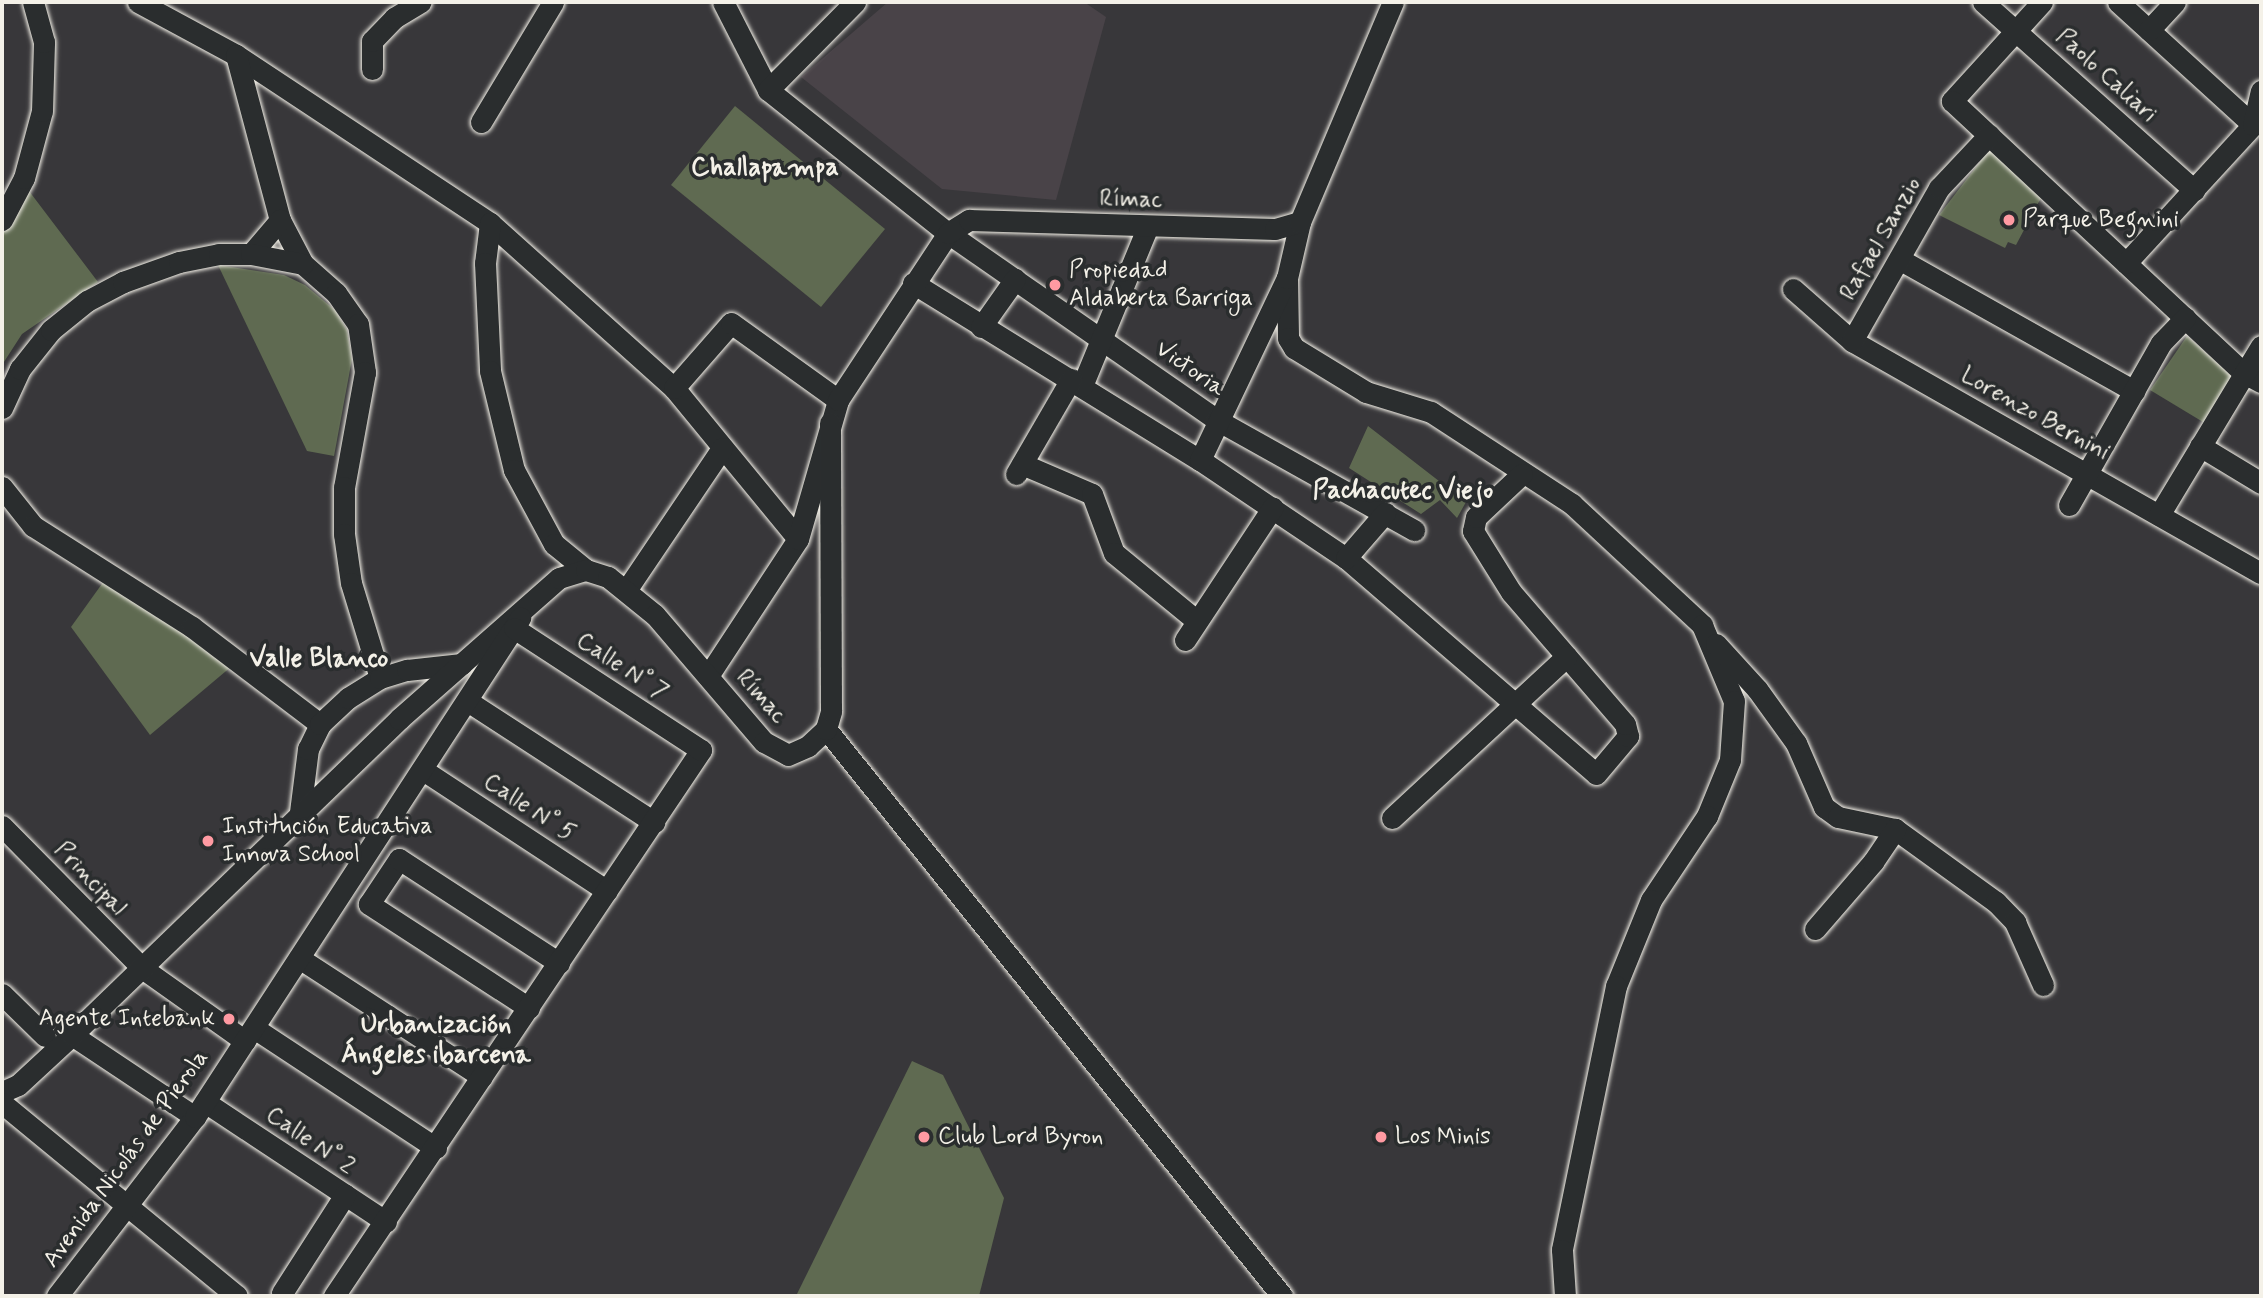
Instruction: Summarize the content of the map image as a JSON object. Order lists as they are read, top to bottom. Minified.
{"streets":{"street":["Paolo Caliari","Rímac","Rafael Sanzio","Victoria","Lorenzo Bernini","Calle N° 7","Calle N° 5","Principal","Calle N° 2","Avenida Nicolás de Pierola"]},"crossings":[["Rímac","Victoria"],["Rafael Sanzio","Lorenzo Bernini"],["Calle N° 7","Avenida Nicolás de Pierola"],["Calle N° 5","Avenida Nicolás de Pierola"],["Principal","Avenida Nicolás de Pierola"],["Calle N° 2","Avenida Nicolás de Pierola"]],"districts":["Challapampa","Pachacutec Viejo","Valle Blanco","Urbanización Ángeles ibarcena"],"places":["Parque Begnini","Propiedad Aldaberta Barriga","Institución Educativa Innova School","Agente Intebank","Club Lord Byron","Los Minis"]}
